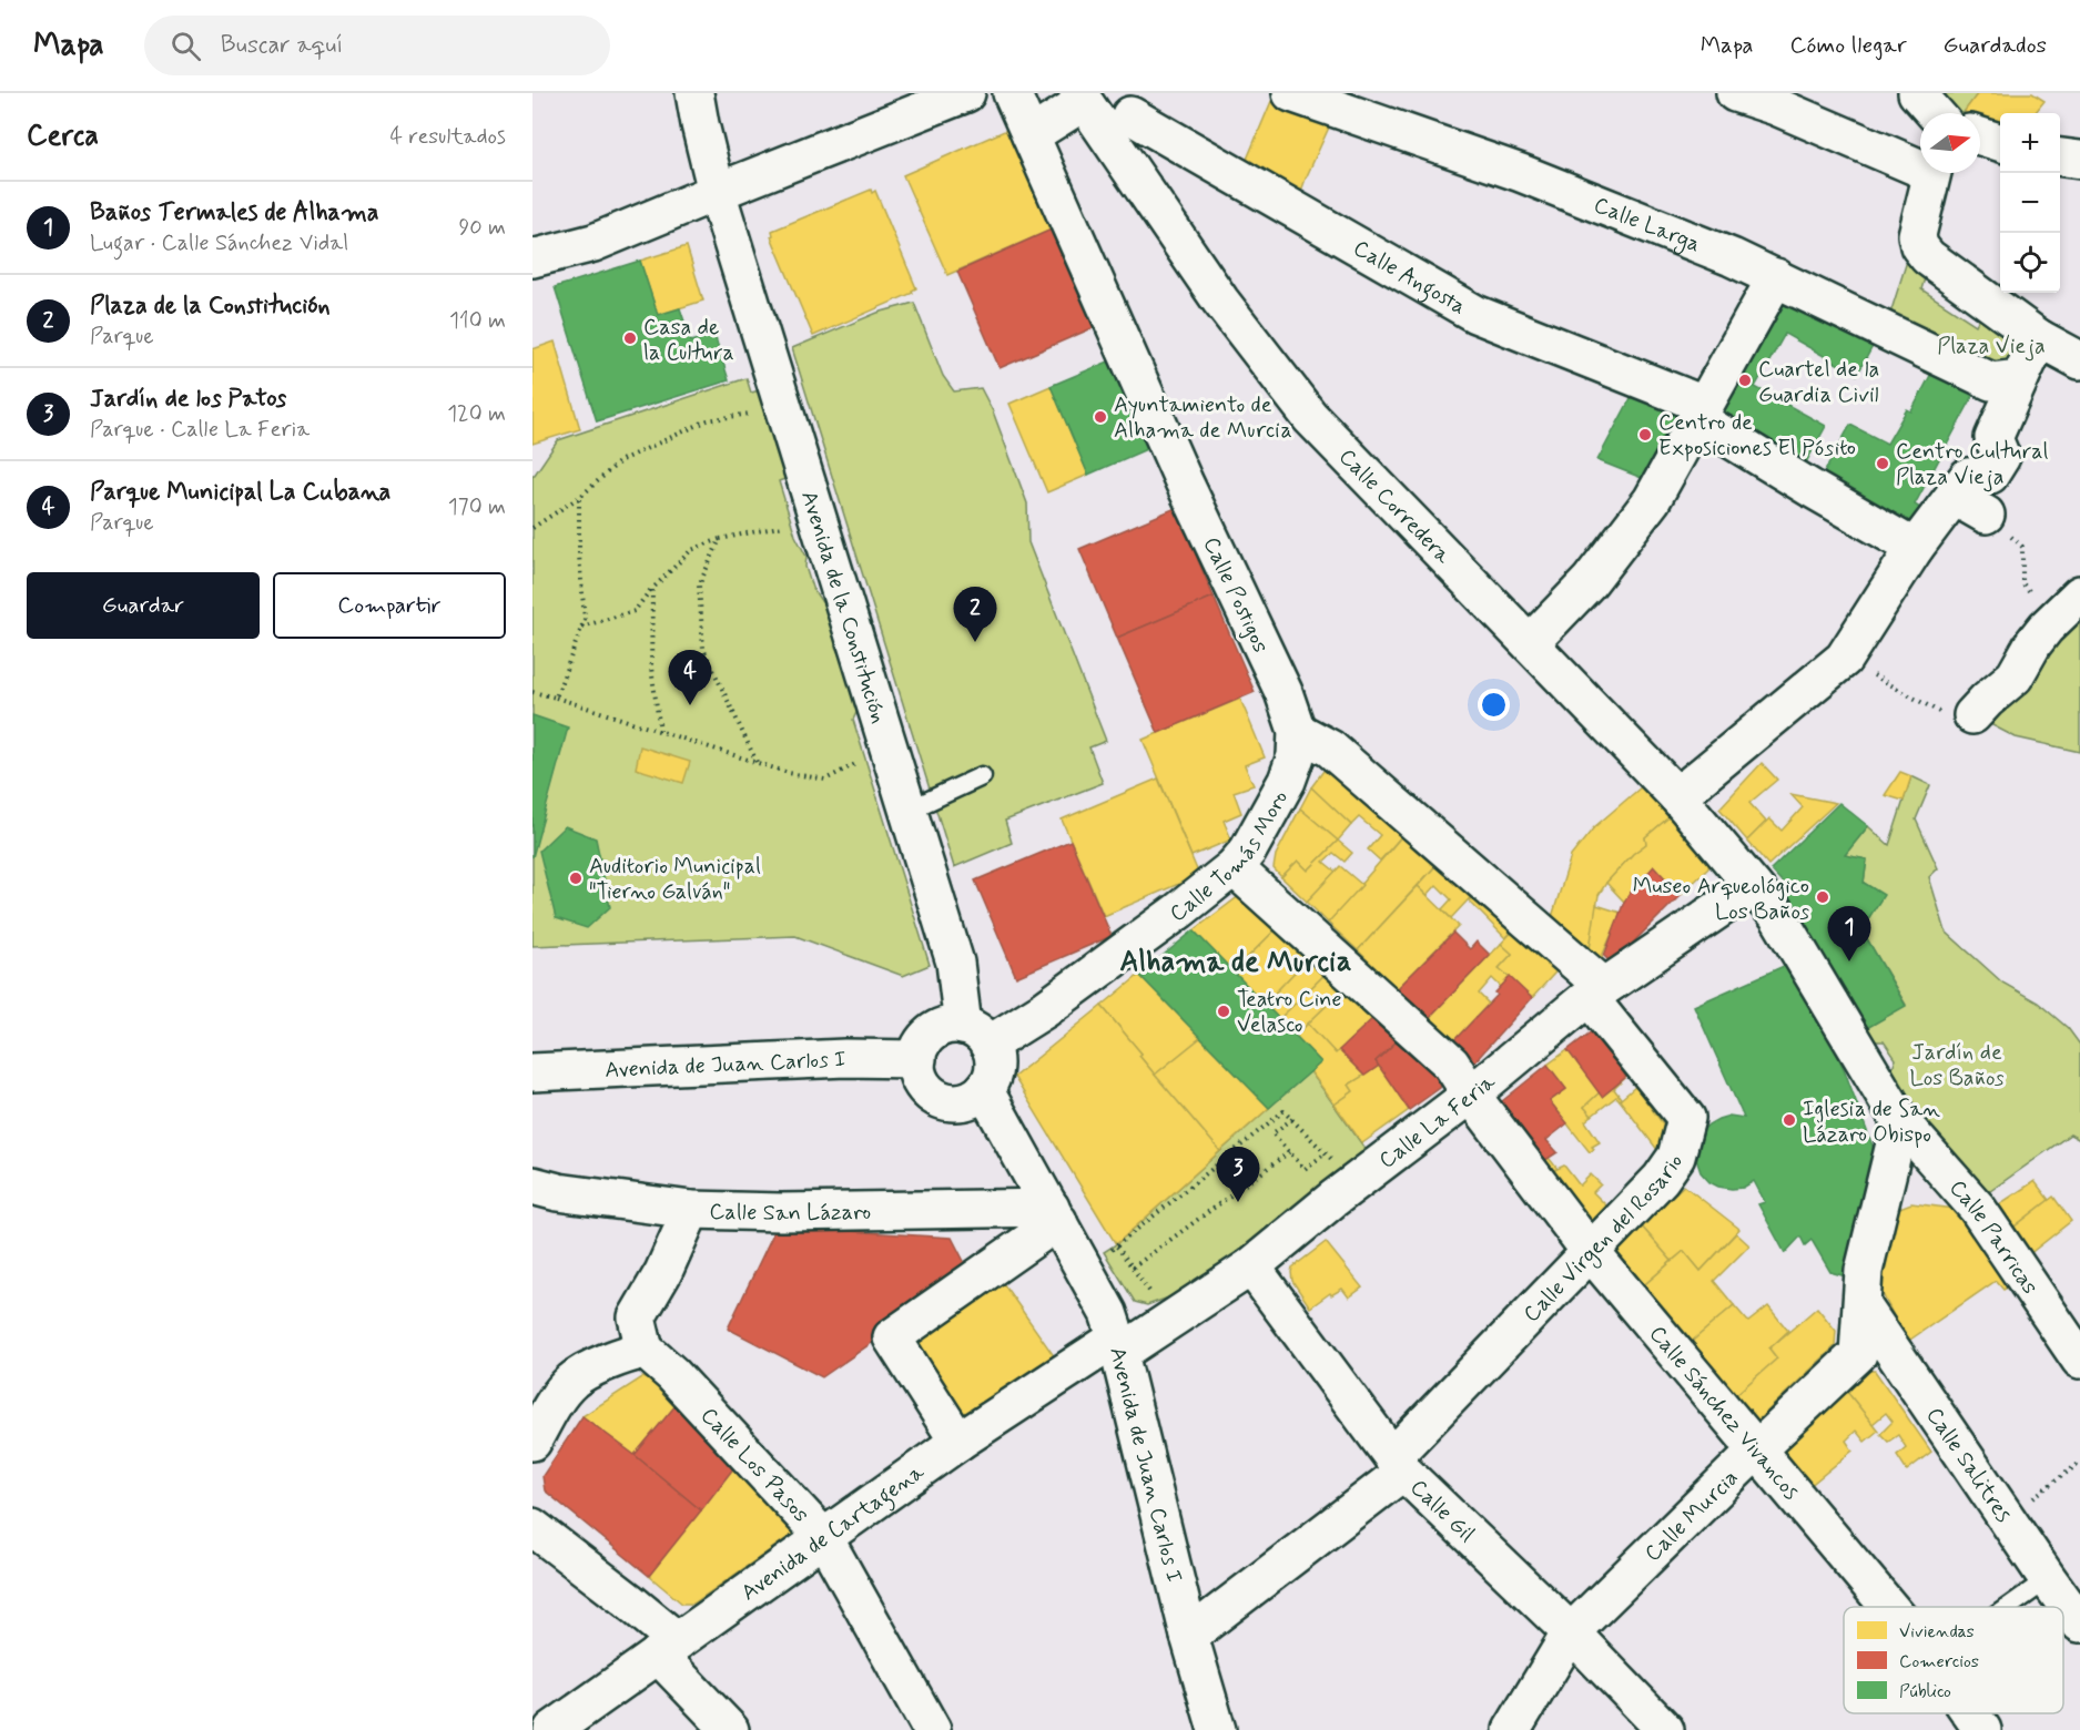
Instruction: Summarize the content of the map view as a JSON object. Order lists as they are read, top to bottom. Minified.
{"streets":{"street":["Calle Larga","Calle Angosta","Calle Corredera","Calle Postigos","Avenida de la Constitución","Calle Tomás Moro","Avenida de Juan Carlos I","Calle La Feria","Calle San Lázaro","Calle Virgen del Rosario","Calle Parricas","Calle Sánchez Vivancos","Calle Los Pasos","Calle Salitres","Calle Gil","Calle Murcia","Avenida de Cartagena"]},"crossings":[["Calle Angosta","Calle Corredera"],["Calle Corredera","Calle La Feria"],["Calle Corredera","Calle Parricas"],["Calle Postigos","Calle Tomás Moro"],["Avenida de la Constitución","Calle Tomás Moro"],["Avenida de la Constitución","Avenida de Juan Carlos I"],["Calle Tomás Moro","Avenida de Juan Carlos I"],["Calle Tomás Moro","Calle Sánchez Vivancos"],["Avenida de Juan Carlos I","Calle La Feria"],["Avenida de Juan Carlos I","Calle San Lázaro"],["Avenida de Juan Carlos I","Calle Virgen del Rosario"],["Avenida de Juan Carlos I","Avenida de Cartagena"],["Calle La Feria","Calle Virgen del Rosario"],["Calle La Feria","Calle Parricas"],["Calle La Feria","Calle Sánchez Vivancos"],["Calle La Feria","Calle Gil"],["Calle La Feria","Avenida de Cartagena"],["Calle Virgen del Rosario","Calle Sánchez Vivancos"],["Calle Virgen del Rosario","Calle Gil"],["Calle Parricas","Calle Murcia"],["Calle Sánchez Vivancos","Calle Murcia"],["Calle Los Pasos","Avenida de Cartagena"],["Calle Salitres","Calle Murcia"],["Calle Gil","Calle Murcia"]],"districts":["Alhama de Murcia"],"parks":["Plaza Vieja","Jardín de Los Baños"],"places":["Casa de la Cultura","Cuartel de la Guardia Civil","Ayuntamiento de Alhama de Murcia","Centro de Exposiciones El Pósito","Centro Cultural Plaza Vieja","Auditorio Municipal \"Tierno Galván\"","Museo Arqueológico Los Baños","Teatro Cine Velasco","Iglesia de San Lázaro Obispo"],"legend":["Viviendas","Comercios","Público"],"north":"right","page":{"header":"Mapa","search":"Buscar aquí","nav":["Mapa","Cómo llegar","Guardados"],"heading":["Cerca","4 resultados"],"map_buttons":["+","−"],"list":[{"mark":"1","name":"Baños Termales de Alhama","note":"Lugar · Calle Sánchez Vidal","value":"90 m"},{"mark":"2","name":"Plaza de la Constitución","note":"Parque","value":"110 m"},{"mark":"3","name":"Jardín de los Patos","note":"Parque · Calle La Feria","value":"120 m"},{"mark":"4","name":"Parque Municipal La Cubana","note":"Parque","value":"170 m"}],"buttons":["Guardar","Compartir"],"pins":["2","4","1","3"]}}
